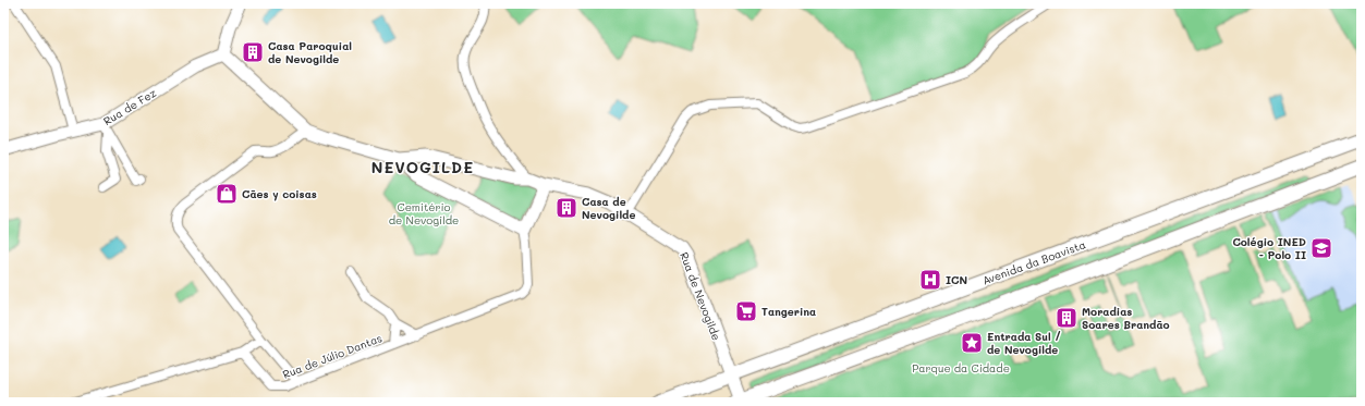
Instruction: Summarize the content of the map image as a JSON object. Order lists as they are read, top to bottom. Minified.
{"streets":{"main road":["Avenida da Boavista"],"street":["Rua de Fez","Rua de Nevogilde","Rua de Júlio Dantas"]},"crossings":[["Avenida da Boavista","Rua de Nevogilde"]],"districts":["NEVOGILDE"],"parks":["Cemitério de Nevogilde","Parque da Cidade"],"places":{"building":["Casa Paroquial de Nevogilde","Casa de Nevogilde","Moradias Soares Brandão"],"shop":["Cães y coisas"],"school or university":["Colégio INED - Polo II"],"hospital":["ICN"],"supermarket":["Tangerina"],"place":["Entrada Sul / de Nevogilde"]}}
